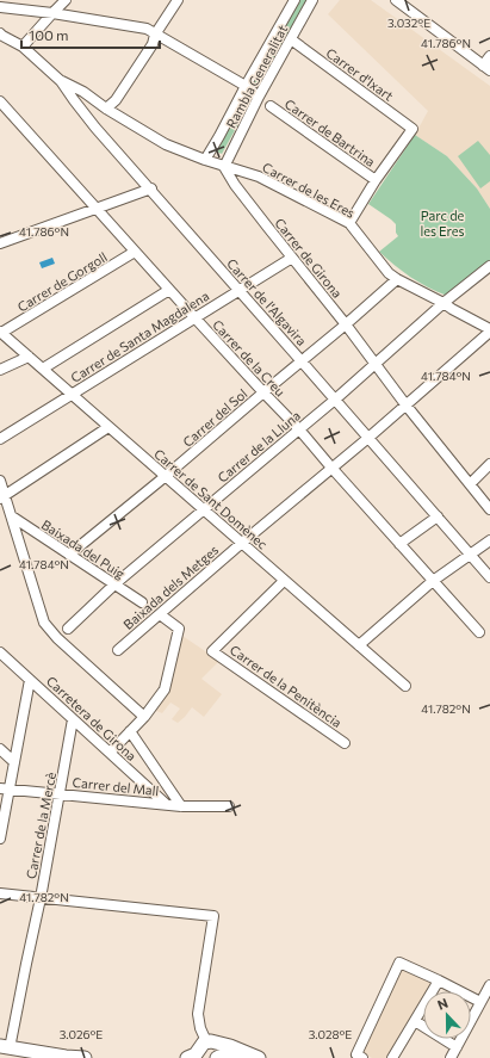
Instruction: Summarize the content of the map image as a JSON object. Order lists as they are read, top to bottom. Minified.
{"streets":{"street":["Carrer d'Ixart","Rambla Generalitat","Carrer de Bartrina","Carrer de les Eres","Carrer de Girona","Carrer de Gorgoll","Carrer de l'Algavira","Carrer de Santa Magdalena","Carrer de la Creu","Carrer del Sol","Carrer de la Lluna","Carrer de Sant Domènec","Baixada del Puig","Baixada dels Metges","Carrer de la Penitència","Carretera de Girona","Carrer del Mall","Carrer de la Mercè"]},"crossings":[["Carrer d'Ixart","Rambla Generalitat"],["Carrer d'Ixart","Carrer de Bartrina"],["Rambla Generalitat","Carrer de les Eres"],["Rambla Generalitat","Carrer de Girona"],["Carrer de les Eres","Carrer de Girona"],["Carrer de les Eres","Carrer del Sol"],["Carrer de les Eres","Carrer de la Lluna"],["Carrer de les Eres","Baixada dels Metges"],["Carrer de Girona","Carrer de Santa Magdalena"],["Carrer de Girona","Carrer del Sol"],["Carrer de Girona","Carrer de la Lluna"],["Carrer de Girona","Baixada dels Metges"],["Carrer de Gorgoll","Carrer de la Creu"],["Carrer de Gorgoll","Carrer de Sant Domènec"],["Carrer de l'Algavira","Carrer de Santa Magdalena"],["Carrer de l'Algavira","Carrer del Sol"],["Carrer de l'Algavira","Carrer de la Lluna"],["Carrer de l'Algavira","Baixada dels Metges"],["Carrer de Santa Magdalena","Carrer de la Creu"],["Carrer de Santa Magdalena","Carrer de Sant Domènec"],["Carrer de la Creu","Carrer del Sol"],["Carrer de la Creu","Carrer de la Lluna"],["Carrer de la Creu","Baixada dels Metges"],["Carrer del Sol","Carrer de Sant Domènec"],["Carrer del Sol","Baixada del Puig"],["Carrer de la Lluna","Carrer de Sant Domènec"],["Carrer de la Lluna","Baixada del Puig"],["Carrer de Sant Domènec","Baixada dels Metges"],["Carrer de Sant Domènec","Carrer de la Penitència"],["Carretera de Girona","Carrer del Mall"],["Carretera de Girona","Carrer de la Mercè"],["Carrer del Mall","Carrer de la Mercè"]],"parks":["Parc de les Eres"],"scale_bar":"100 m","north":"top","coordinates":["3.032°E","41.786°N","41.784°N","41.782°N","3.026°E","3.028°E"]}
